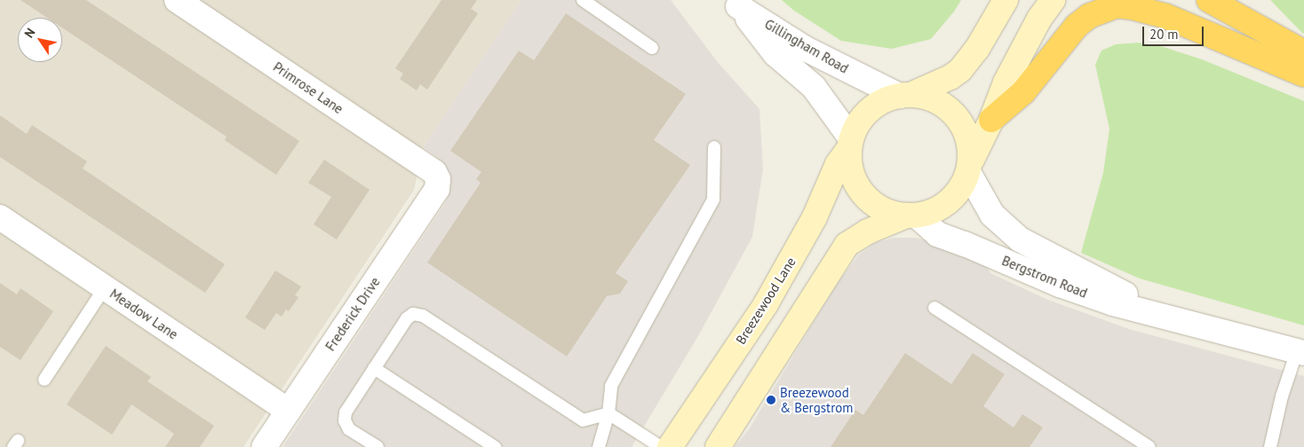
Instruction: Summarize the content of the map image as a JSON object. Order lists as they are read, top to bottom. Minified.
{"streets":{"main road":["Breezewood Lane"],"street":["Gillingham Road","Primrose Lane","Bergstrom Road","Meadow Lane","Frederick Drive"]},"crossings":[["Gillingham Road","Bergstrom Road"],["Gillingham Road","Breezewood Lane"],["Primrose Lane","Frederick Drive"],["Bergstrom Road","Breezewood Lane"],["Meadow Lane","Frederick Drive"]],"places":["Breezewood & Bergstrom"],"scale_bar":"20 m","north":"top left"}
